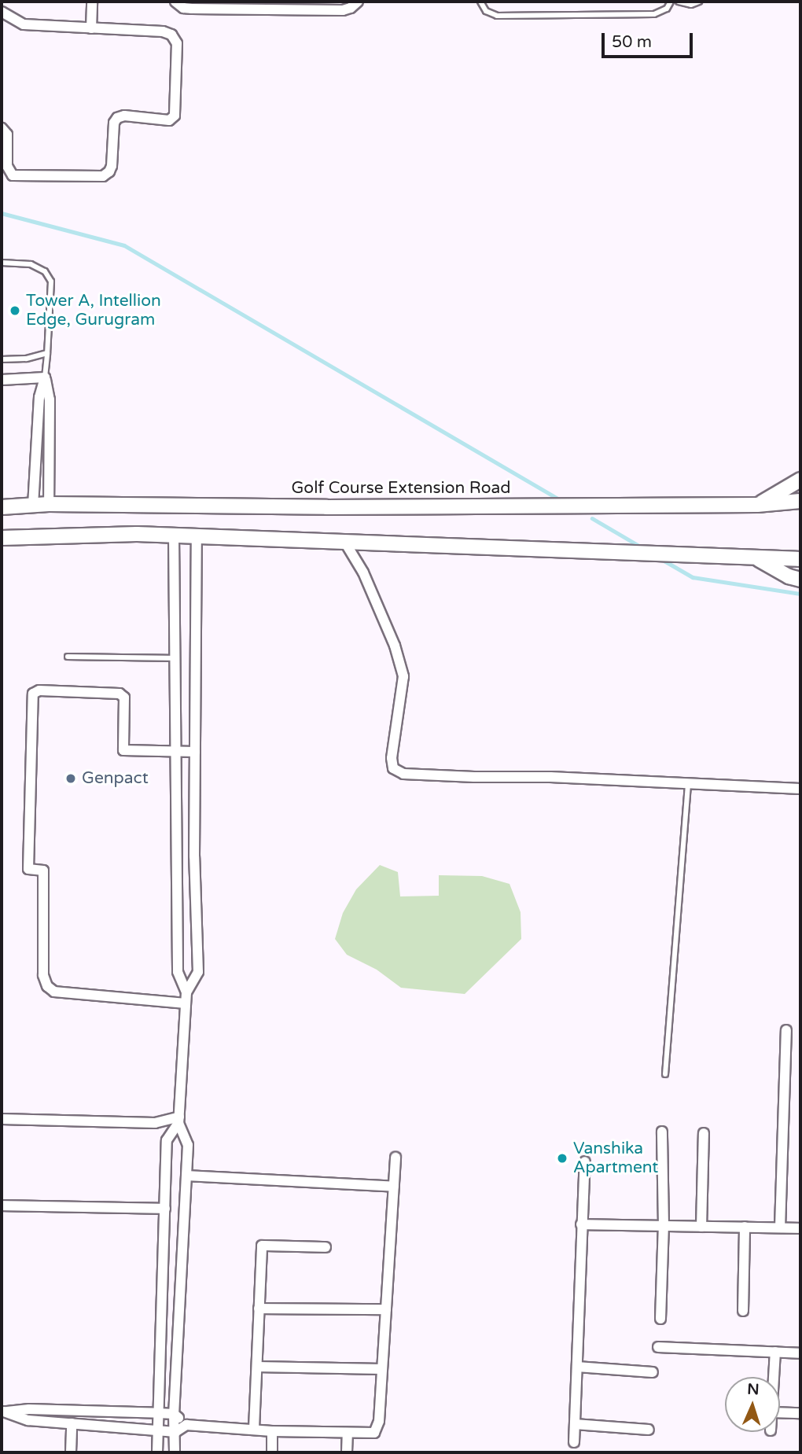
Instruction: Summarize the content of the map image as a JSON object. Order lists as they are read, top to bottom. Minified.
{"streets":{"main road":["Golf Course Extension Road"]},"places":["Tower A, Intellion Edge, Gurugram","Genpact","Vanshika Apartment"],"scale_bar":"50 m","north":"top"}
